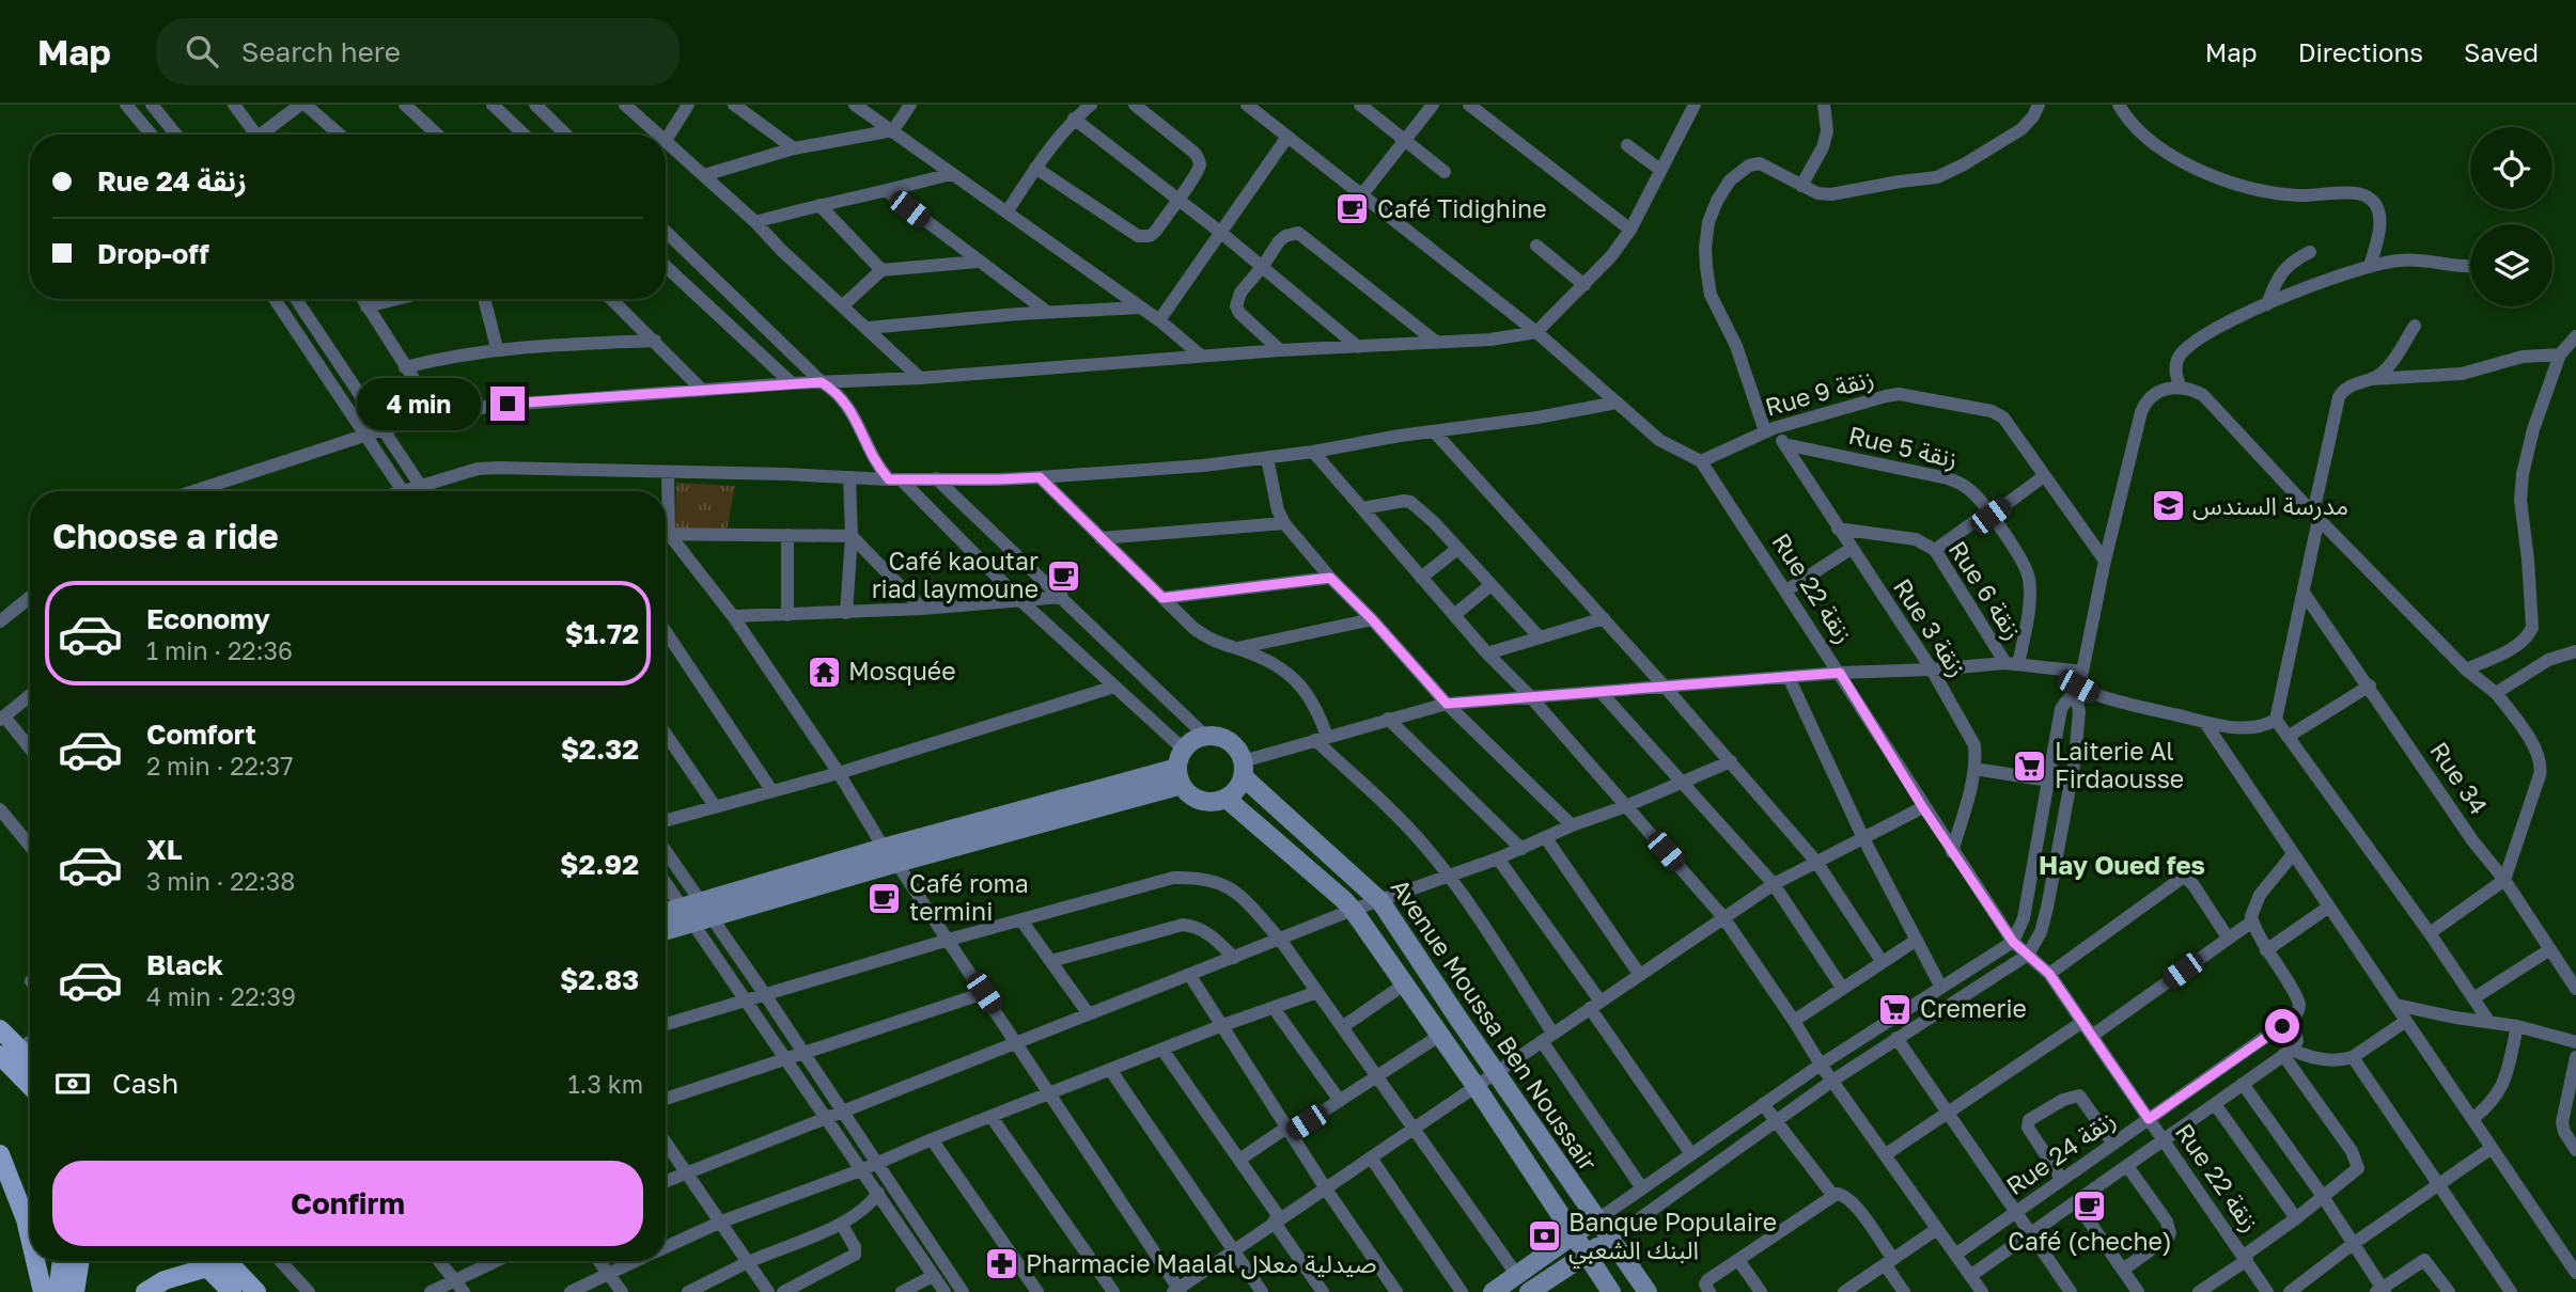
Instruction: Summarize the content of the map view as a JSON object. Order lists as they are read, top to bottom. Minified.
{"streets":{"street":["Rue 9 زنقة","Rue 5 زنقة","Rue 22 زنقة","Rue 6 زنقة","Rue 3 زنقة","Rue 34","Avenue Moussa Ben Noussair","Rue 24 زنقة"]},"crossings":[["Rue 9 زنقة","Rue 22 زنقة"],["Rue 5 زنقة","Rue 6 زنقة"],["Rue 5 زنقة","Rue 3 زنقة"],["Rue 22 زنقة","Rue 3 زنقة"],["Rue 22 زنقة","Rue 24 زنقة"],["Rue 6 زنقة","Rue 3 زنقة"]],"districts":["Hay Oued fes"],"places":{"cafe":["Café Tidighine","Café kaoutar riad laymoune","Café roma termini","Café (cheche)"],"school or university":["مدرسة السندس"],"temple":["Mosquée"],"supermarket":["Laiterie Al Firdaousse","Cremerie"],"bank":["Banque Populaire البنك الشعبي"],"pharmacy":["Pharmacie Maalal صيدلية معلال"]},"page":{"header":"Map","search":"Search here","nav":["Map","Directions","Saved"],"banner":["Rue 24 زنقة","Drop-off"],"bubble":"4 min","heading":"Choose a ride","list":[{"name":"Economy","note":"1 min · 22:36","value":"$1.72"},{"name":"Comfort","note":"2 min · 22:37","value":"$2.32"},{"name":"XL","note":"3 min · 22:38","value":"$2.92"},{"name":"Black","note":"4 min · 22:39","value":"$2.83"}],"pay":["Cash","1.3 km"],"buttons":"Confirm"}}
